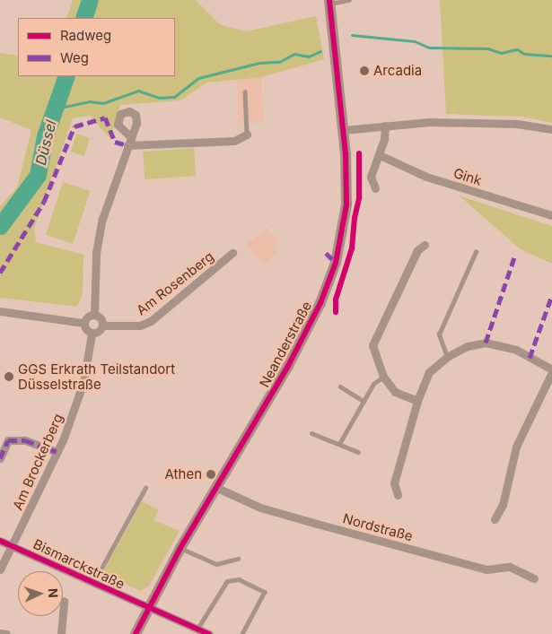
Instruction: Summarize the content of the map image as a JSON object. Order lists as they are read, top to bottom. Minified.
{"streets":{"main road":["Neanderstraße"],"street":["Gink","Am Rosenberg","Am Brockerberg","Nordstraße","Bismarckstraße"]},"crossings":[["Am Rosenberg","Am Brockerberg"],["Neanderstraße","Nordstraße"],["Neanderstraße","Bismarckstraße"],["Am Brockerberg","Bismarckstraße"]],"water":["Düssel"],"places":["Arcadia","GGS Erkrath Teilstandort Düsselstraße","Athen"],"legend":["Radweg","Weg"],"north":"right"}
